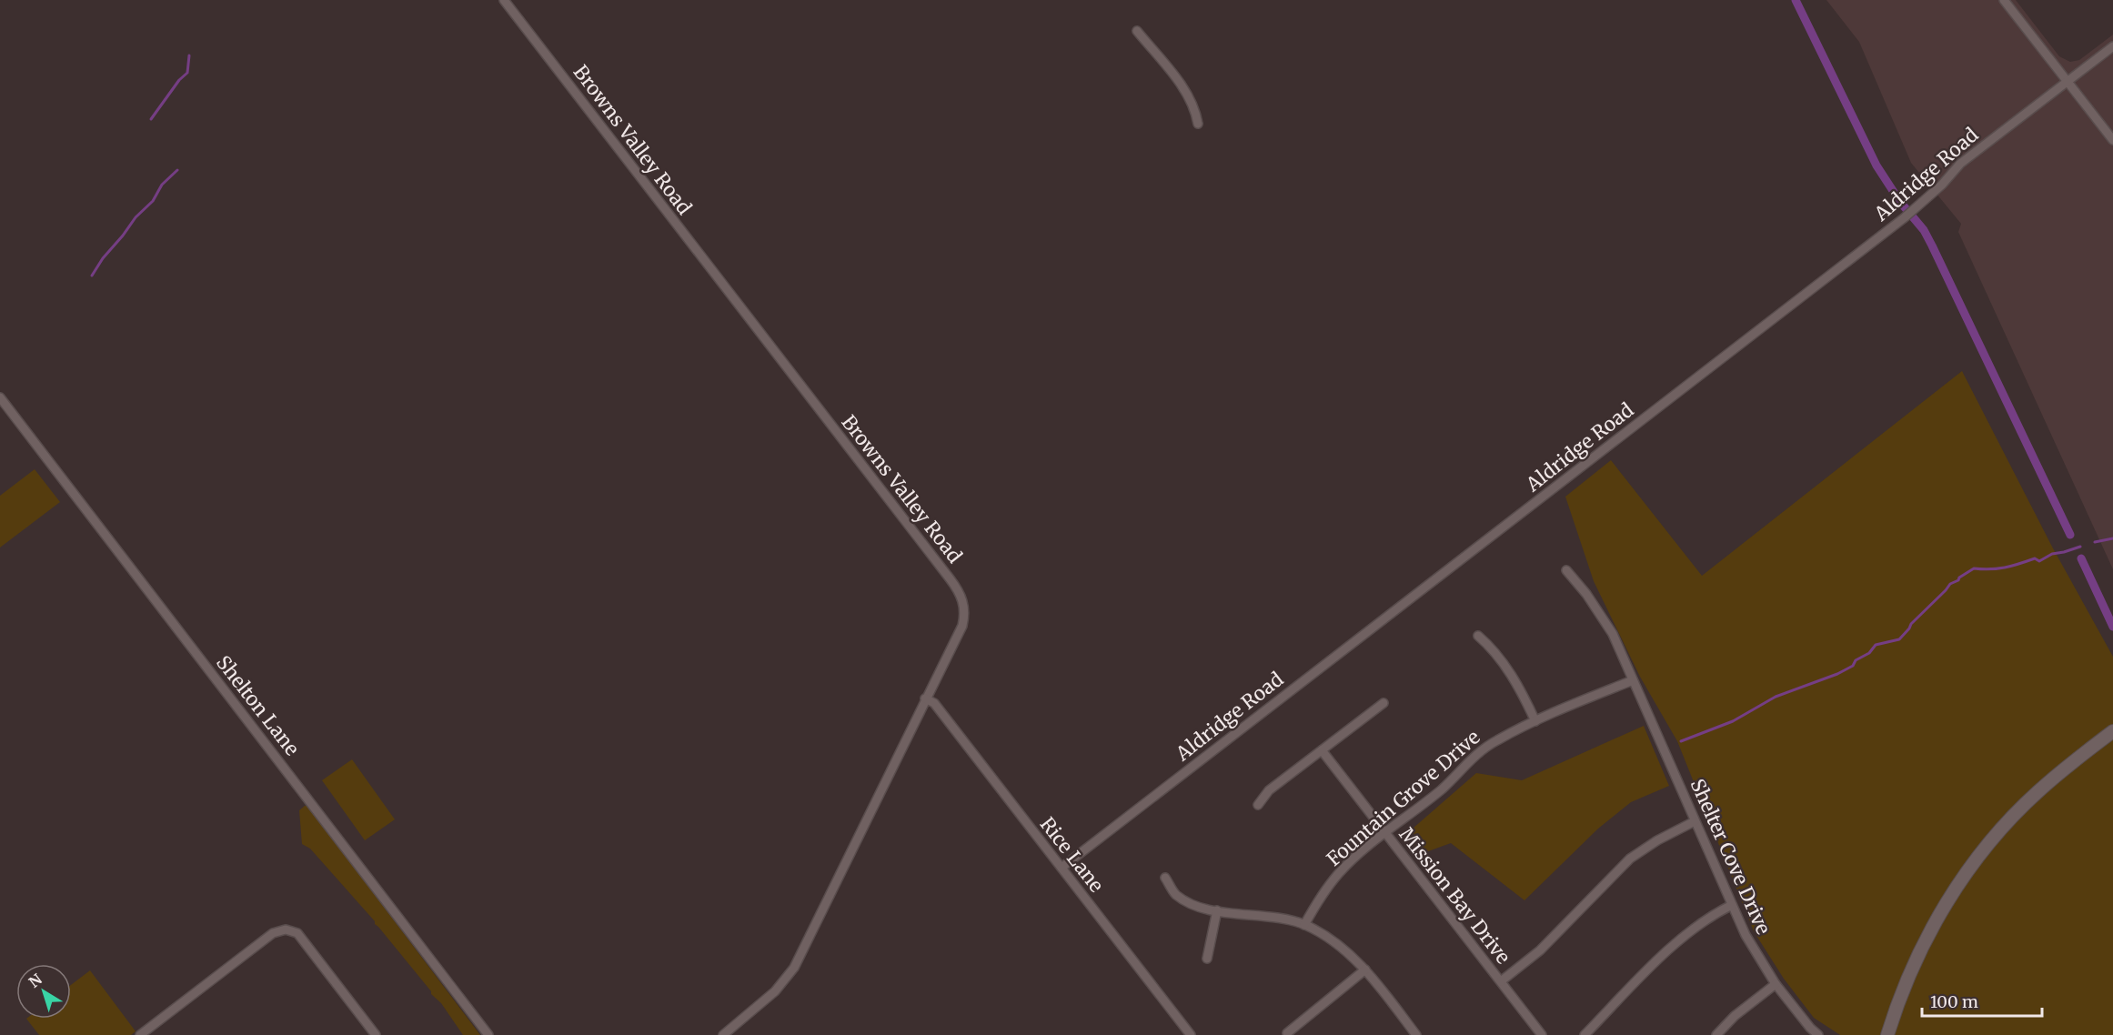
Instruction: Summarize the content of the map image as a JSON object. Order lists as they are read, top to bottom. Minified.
{"streets":{"street":["Browns Valley Road","Aldridge Road","Shelton Lane","Fountain Grove Drive","Rice Lane","Shelter Cove Drive","Mission Bay Drive"]},"crossings":[["Browns Valley Road","Rice Lane"],["Aldridge Road","Rice Lane"],["Fountain Grove Drive","Shelter Cove Drive"],["Fountain Grove Drive","Mission Bay Drive"]],"scale_bar":"100 m","north":"top left"}
